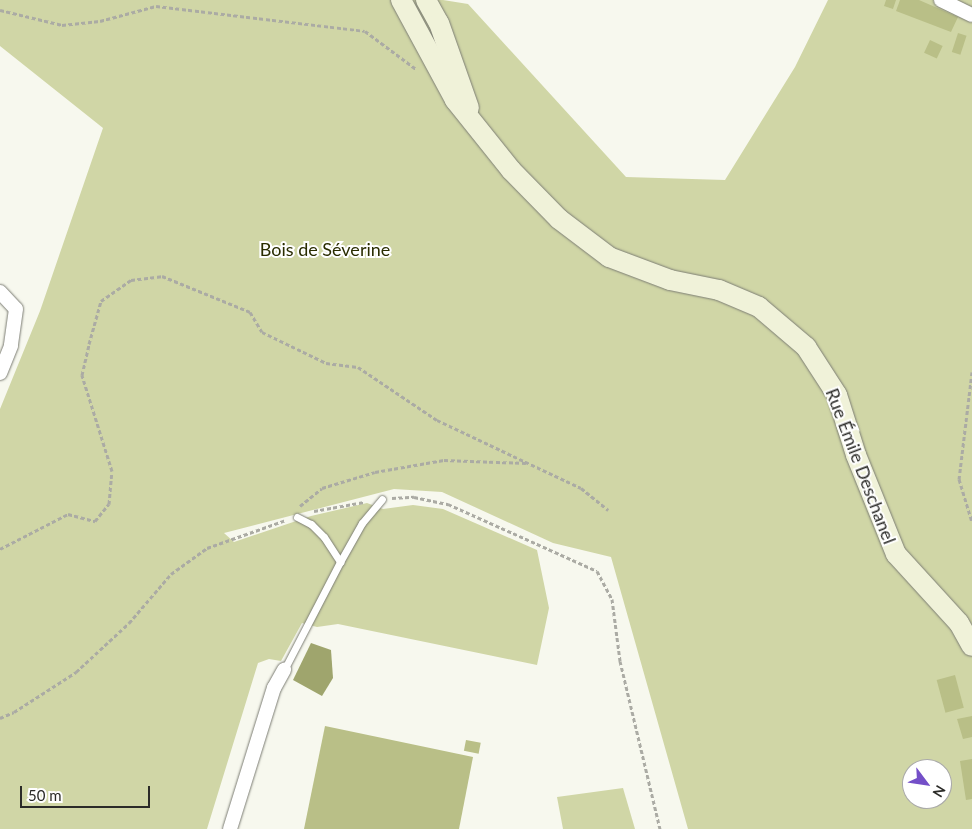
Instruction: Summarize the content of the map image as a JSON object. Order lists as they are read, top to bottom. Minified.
{"streets":{"main road":["Rue Émile Deschanel"]},"parks":["Bois de Séverine"],"scale_bar":"50 m","north":"bottom right"}
